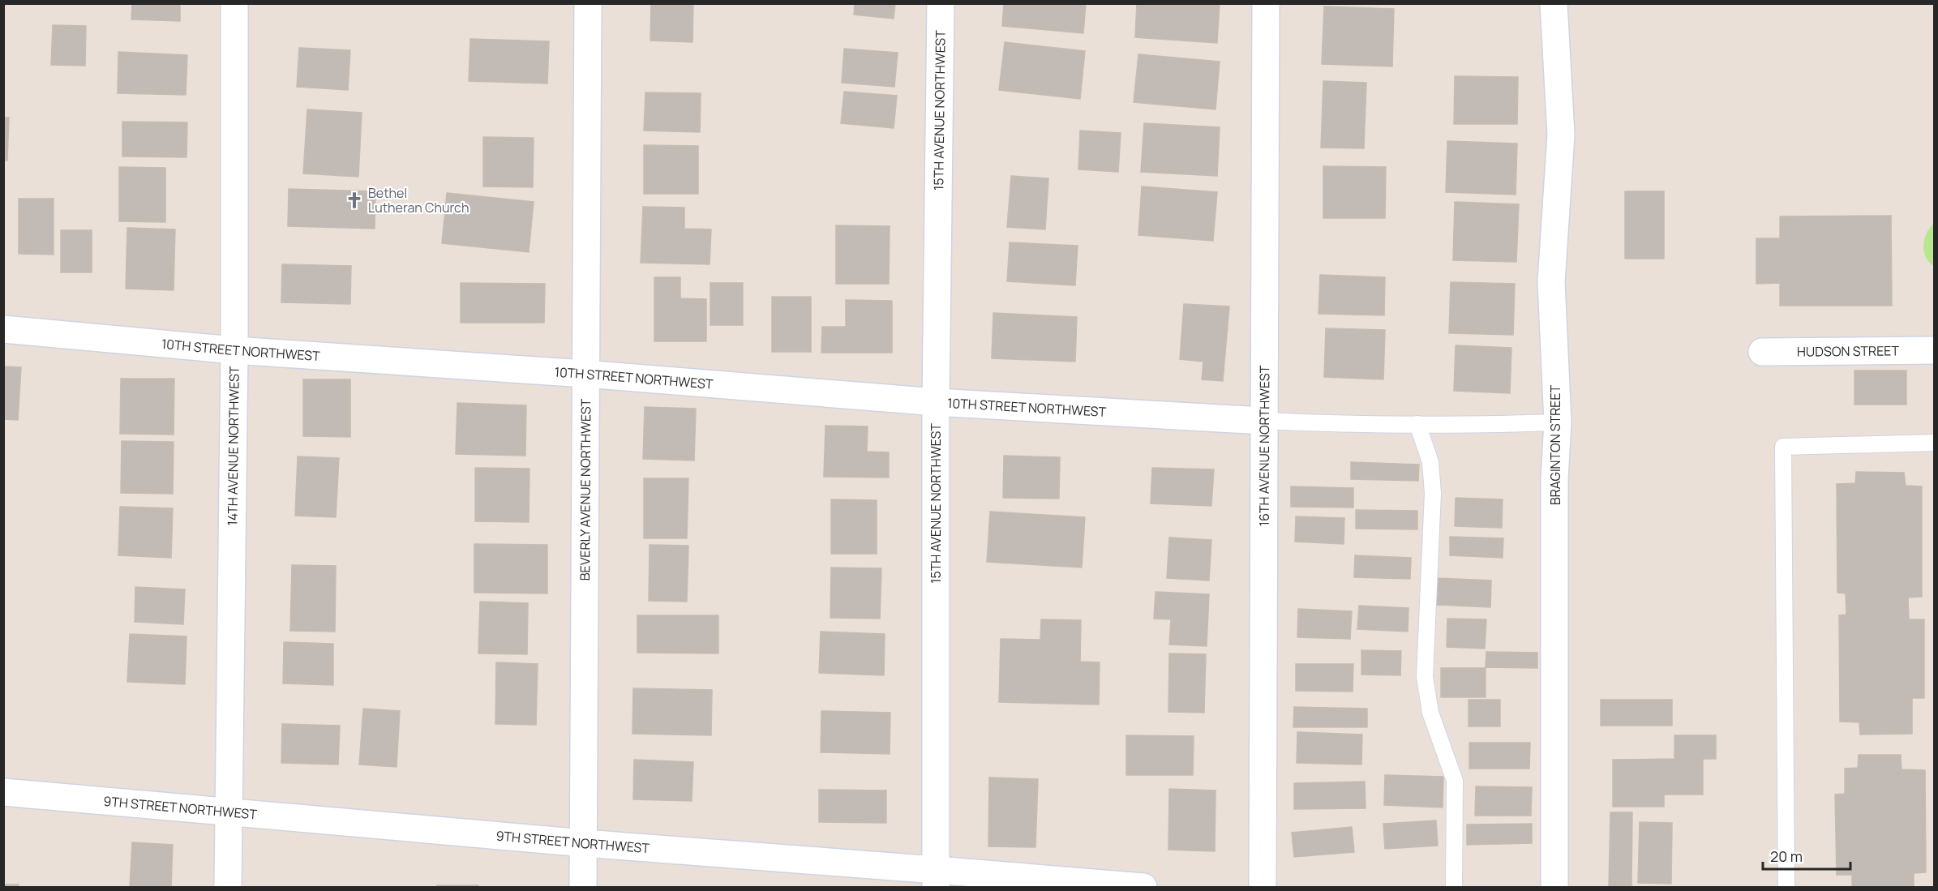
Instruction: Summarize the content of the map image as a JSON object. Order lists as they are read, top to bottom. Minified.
{"streets":{"street":["15TH AVENUE NORTHWEST","10TH STREET NORTHWEST","HUDSON STREET","16TH AVENUE NORTHWEST","BRAGINTON STREET","14TH AVENUE NORTHWEST","BEVERLY AVENUE NORTHWEST","9TH STREET NORTHWEST"]},"crossings":[["15TH AVENUE NORTHWEST","10TH STREET NORTHWEST"],["15TH AVENUE NORTHWEST","9TH STREET NORTHWEST"],["10TH STREET NORTHWEST","16TH AVENUE NORTHWEST"],["10TH STREET NORTHWEST","14TH AVENUE NORTHWEST"],["10TH STREET NORTHWEST","BEVERLY AVENUE NORTHWEST"],["14TH AVENUE NORTHWEST","9TH STREET NORTHWEST"],["BEVERLY AVENUE NORTHWEST","9TH STREET NORTHWEST"]],"places":{"church":["Bethel Lutheran Church"]},"scale_bar":"20 m"}
